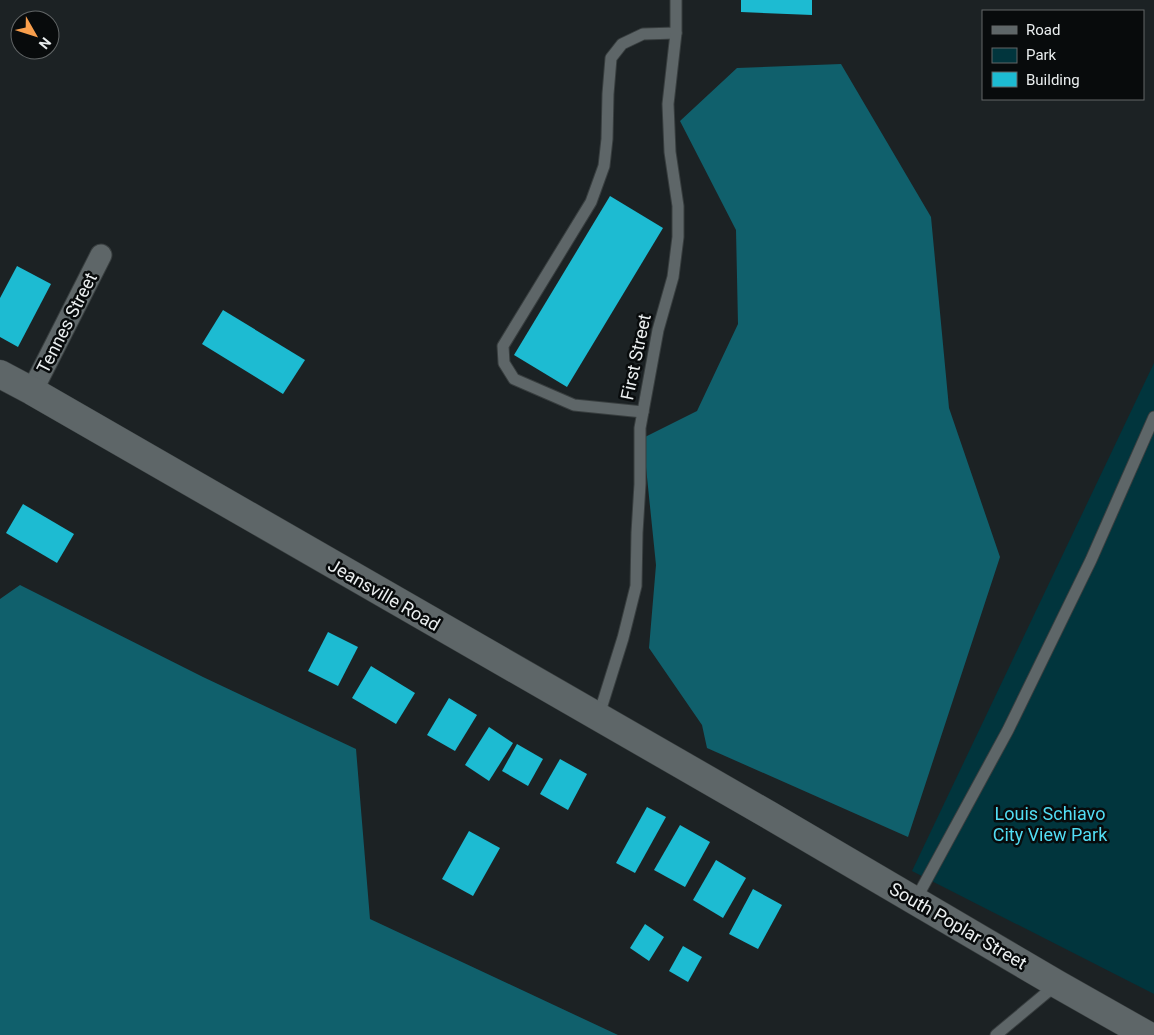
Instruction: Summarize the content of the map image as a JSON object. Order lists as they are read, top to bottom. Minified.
{"streets":{"street":["Tennes Street","Jeansville Road","South Poplar Street"],"lane":["First Street"]},"crossings":[["Tennes Street","Jeansville Road"],["First Street","Jeansville Road"],["Jeansville Road","South Poplar Street"]],"parks":["Louis Schiavo City View Park"],"legend":["Road","Park","Building"],"north":"bottom right"}
